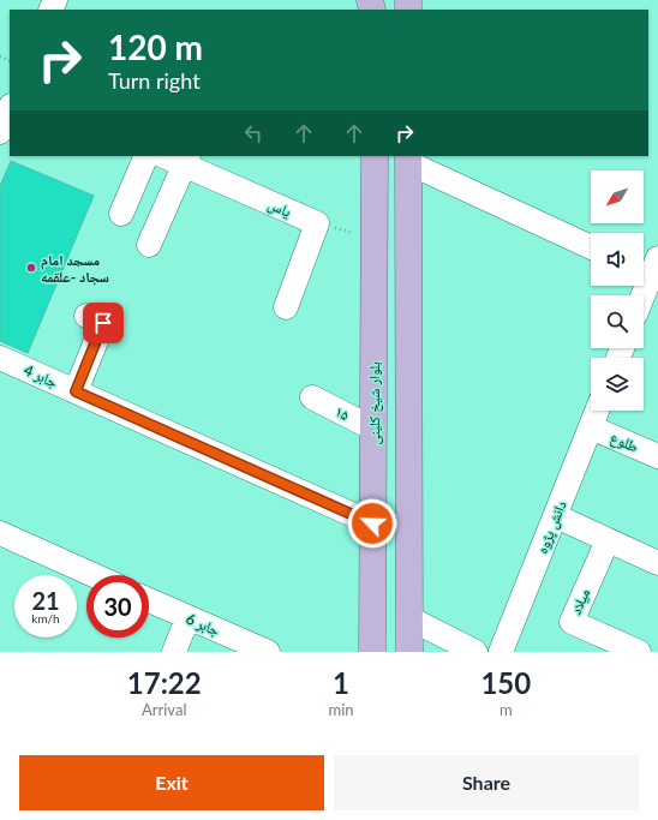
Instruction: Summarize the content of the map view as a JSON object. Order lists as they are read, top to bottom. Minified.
{"streets":{"main road":["بلوار شیخ کلینی"],"street":["یاس","جابر 4","۱۵","طلوع","دانش پژوه","میلاد","جابر 6"]},"crossings":[["جابر 4","بلوار شیخ کلینی"],["بلوار شیخ کلینی","۱۵"],["طلوع","دانش پژوه"]],"places":["مسجد امام سجاد -علقمه"],"north":"bottom left","page":{"turn":["120 m","Turn right"],"speed":"21 km/h","limit":"30","eta":["17:22","Arrival","1","min","150","m"],"buttons":["Exit","Share"]}}
